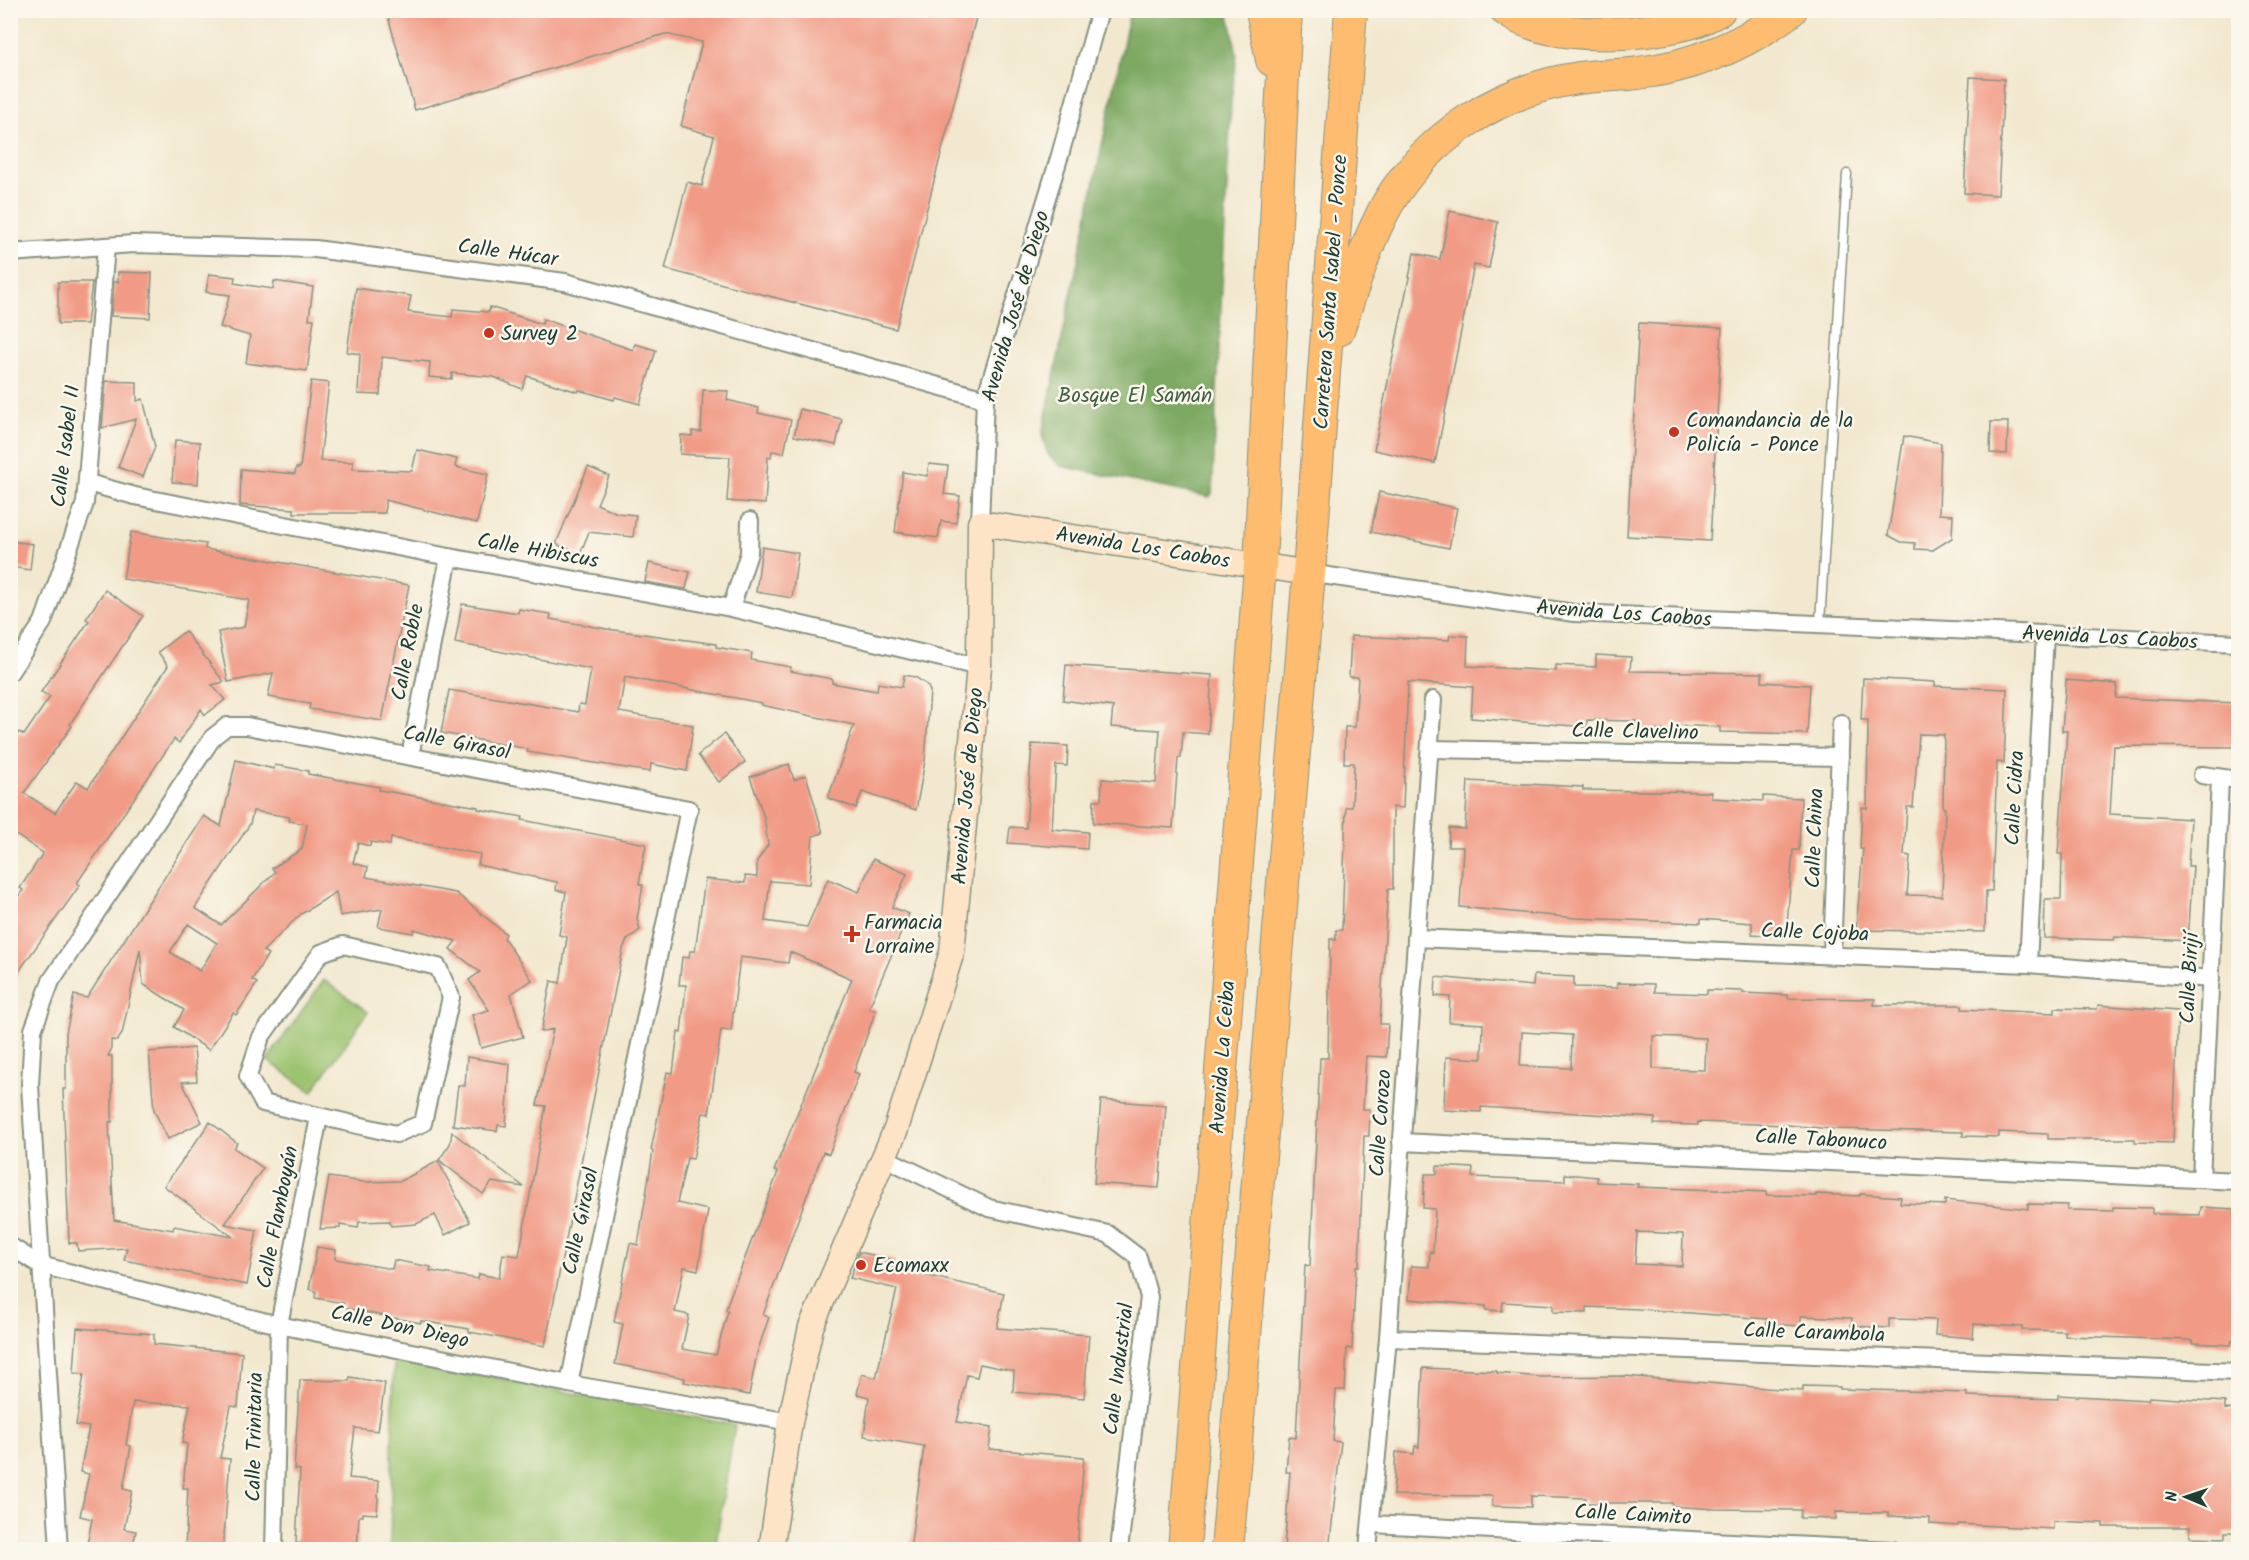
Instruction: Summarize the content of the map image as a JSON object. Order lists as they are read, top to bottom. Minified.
{"streets":{"highway":["Carretera Santa Isabel - Ponce","Avenida La Ceiba"],"street":["Calle Húcar","Avenida José de Diego","Calle Isabel II","Avenida Los Caobos","Calle Hibiscus","Calle Roble","Calle Clavelino","Calle Girasol","Calle Cidra","Calle China","Calle Cojoba","Calle Birijí","Calle Corozo","Calle Tabonuco","Calle Flamboyán","Calle Don Diego","Calle Carambola","Calle Industrial","Calle Trinitaria","Calle Caimito"]},"crossings":[["Calle Húcar","Avenida José de Diego"],["Calle Húcar","Calle Isabel II"],["Carretera Santa Isabel - Ponce","Avenida Los Caobos"],["Avenida José de Diego","Avenida Los Caobos"],["Avenida José de Diego","Calle Hibiscus"],["Avenida José de Diego","Calle Don Diego"],["Avenida José de Diego","Calle Industrial"],["Calle Isabel II","Calle Hibiscus"],["Avenida Los Caobos","Calle Cidra"],["Avenida Los Caobos","Avenida La Ceiba"],["Calle Hibiscus","Calle Roble"],["Calle Roble","Calle Girasol"],["Calle Clavelino","Calle China"],["Calle Clavelino","Calle Corozo"],["Calle Girasol","Calle Don Diego"],["Calle Cidra","Calle Cojoba"],["Calle China","Calle Cojoba"],["Calle Cojoba","Calle Birijí"],["Calle Cojoba","Calle Corozo"],["Calle Birijí","Calle Tabonuco"],["Calle Corozo","Calle Tabonuco"],["Calle Corozo","Calle Carambola"],["Calle Corozo","Calle Caimito"],["Calle Flamboyán","Calle Don Diego"],["Calle Flamboyán","Calle Trinitaria"],["Calle Don Diego","Calle Trinitaria"]],"parks":["Bosque El Samán"],"places":{"other":["Survey 2","Comandancia de la Policía - Ponce","Ecomaxx"],"health":["Farmacia Lorraine"]},"north":"left"}
